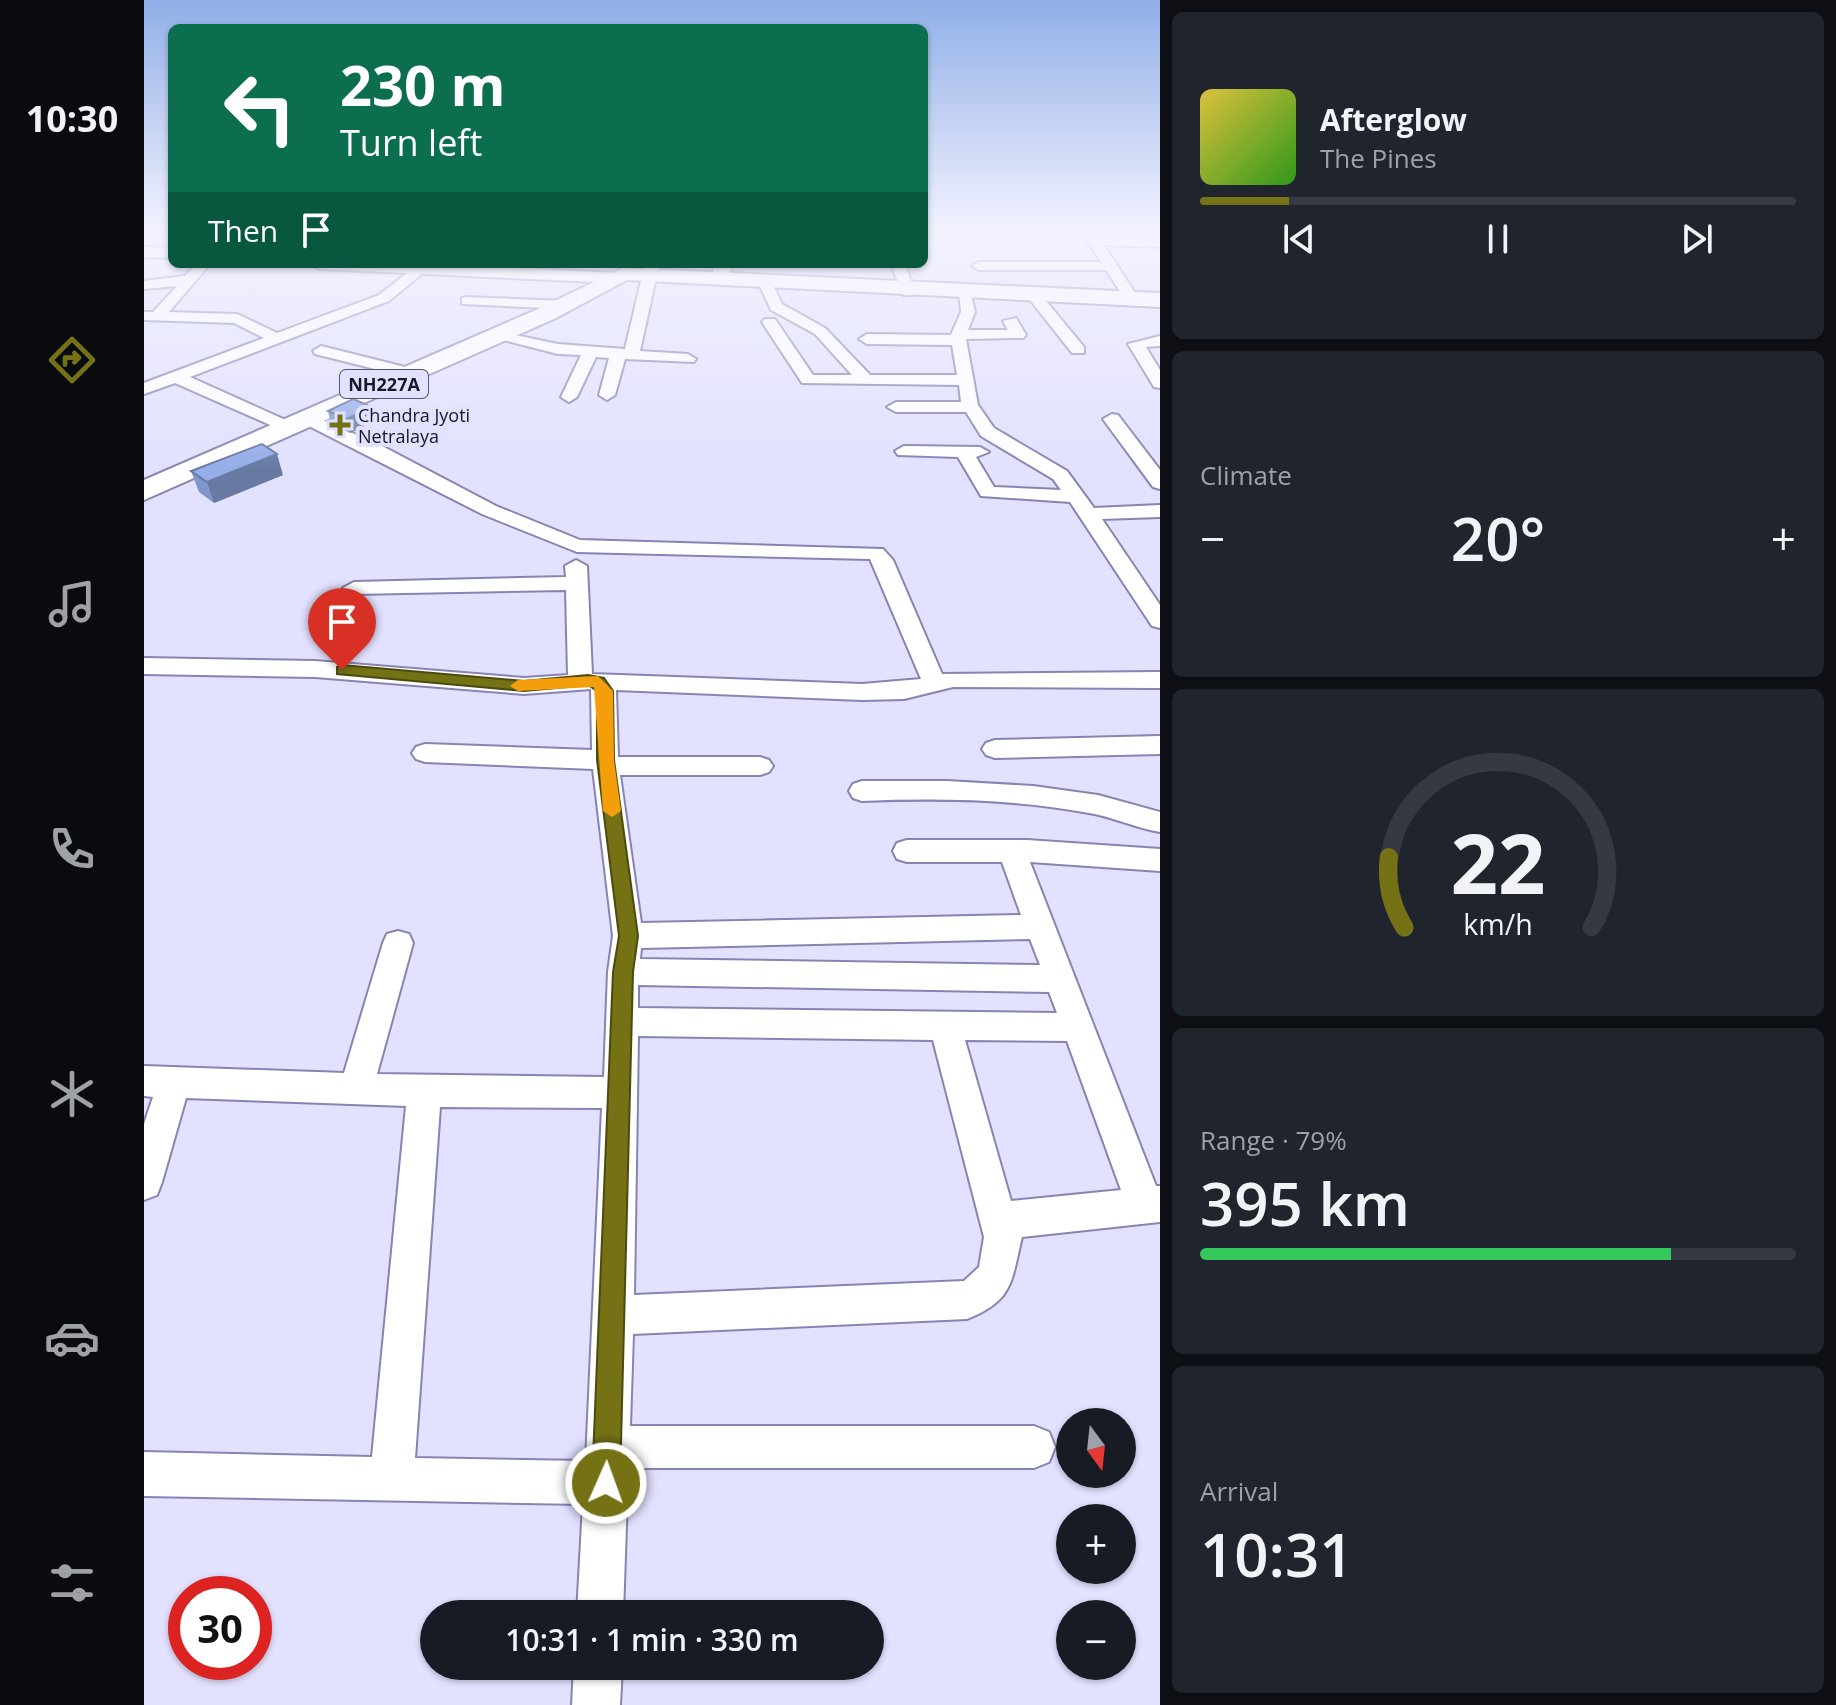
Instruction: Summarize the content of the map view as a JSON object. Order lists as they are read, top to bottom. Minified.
{"streets":{"highway":["NH227A"]},"places":{"health":["Chandra Jyoti Netralaya"]},"north":"bottom","page":{"tabs":"10:30","turn":["230 m","Turn left"],"song":["Afterglow","The Pines"],"then":"Then","tile":["Climate",["Range · 79%","395 km"],["Arrival","10:31"]],"heat":["−","20°","+"],"map_buttons":["+","−"],"limit":"30","trip":"10:31 · 1 min · 330 m","gauge":["22","km/h"]}}
